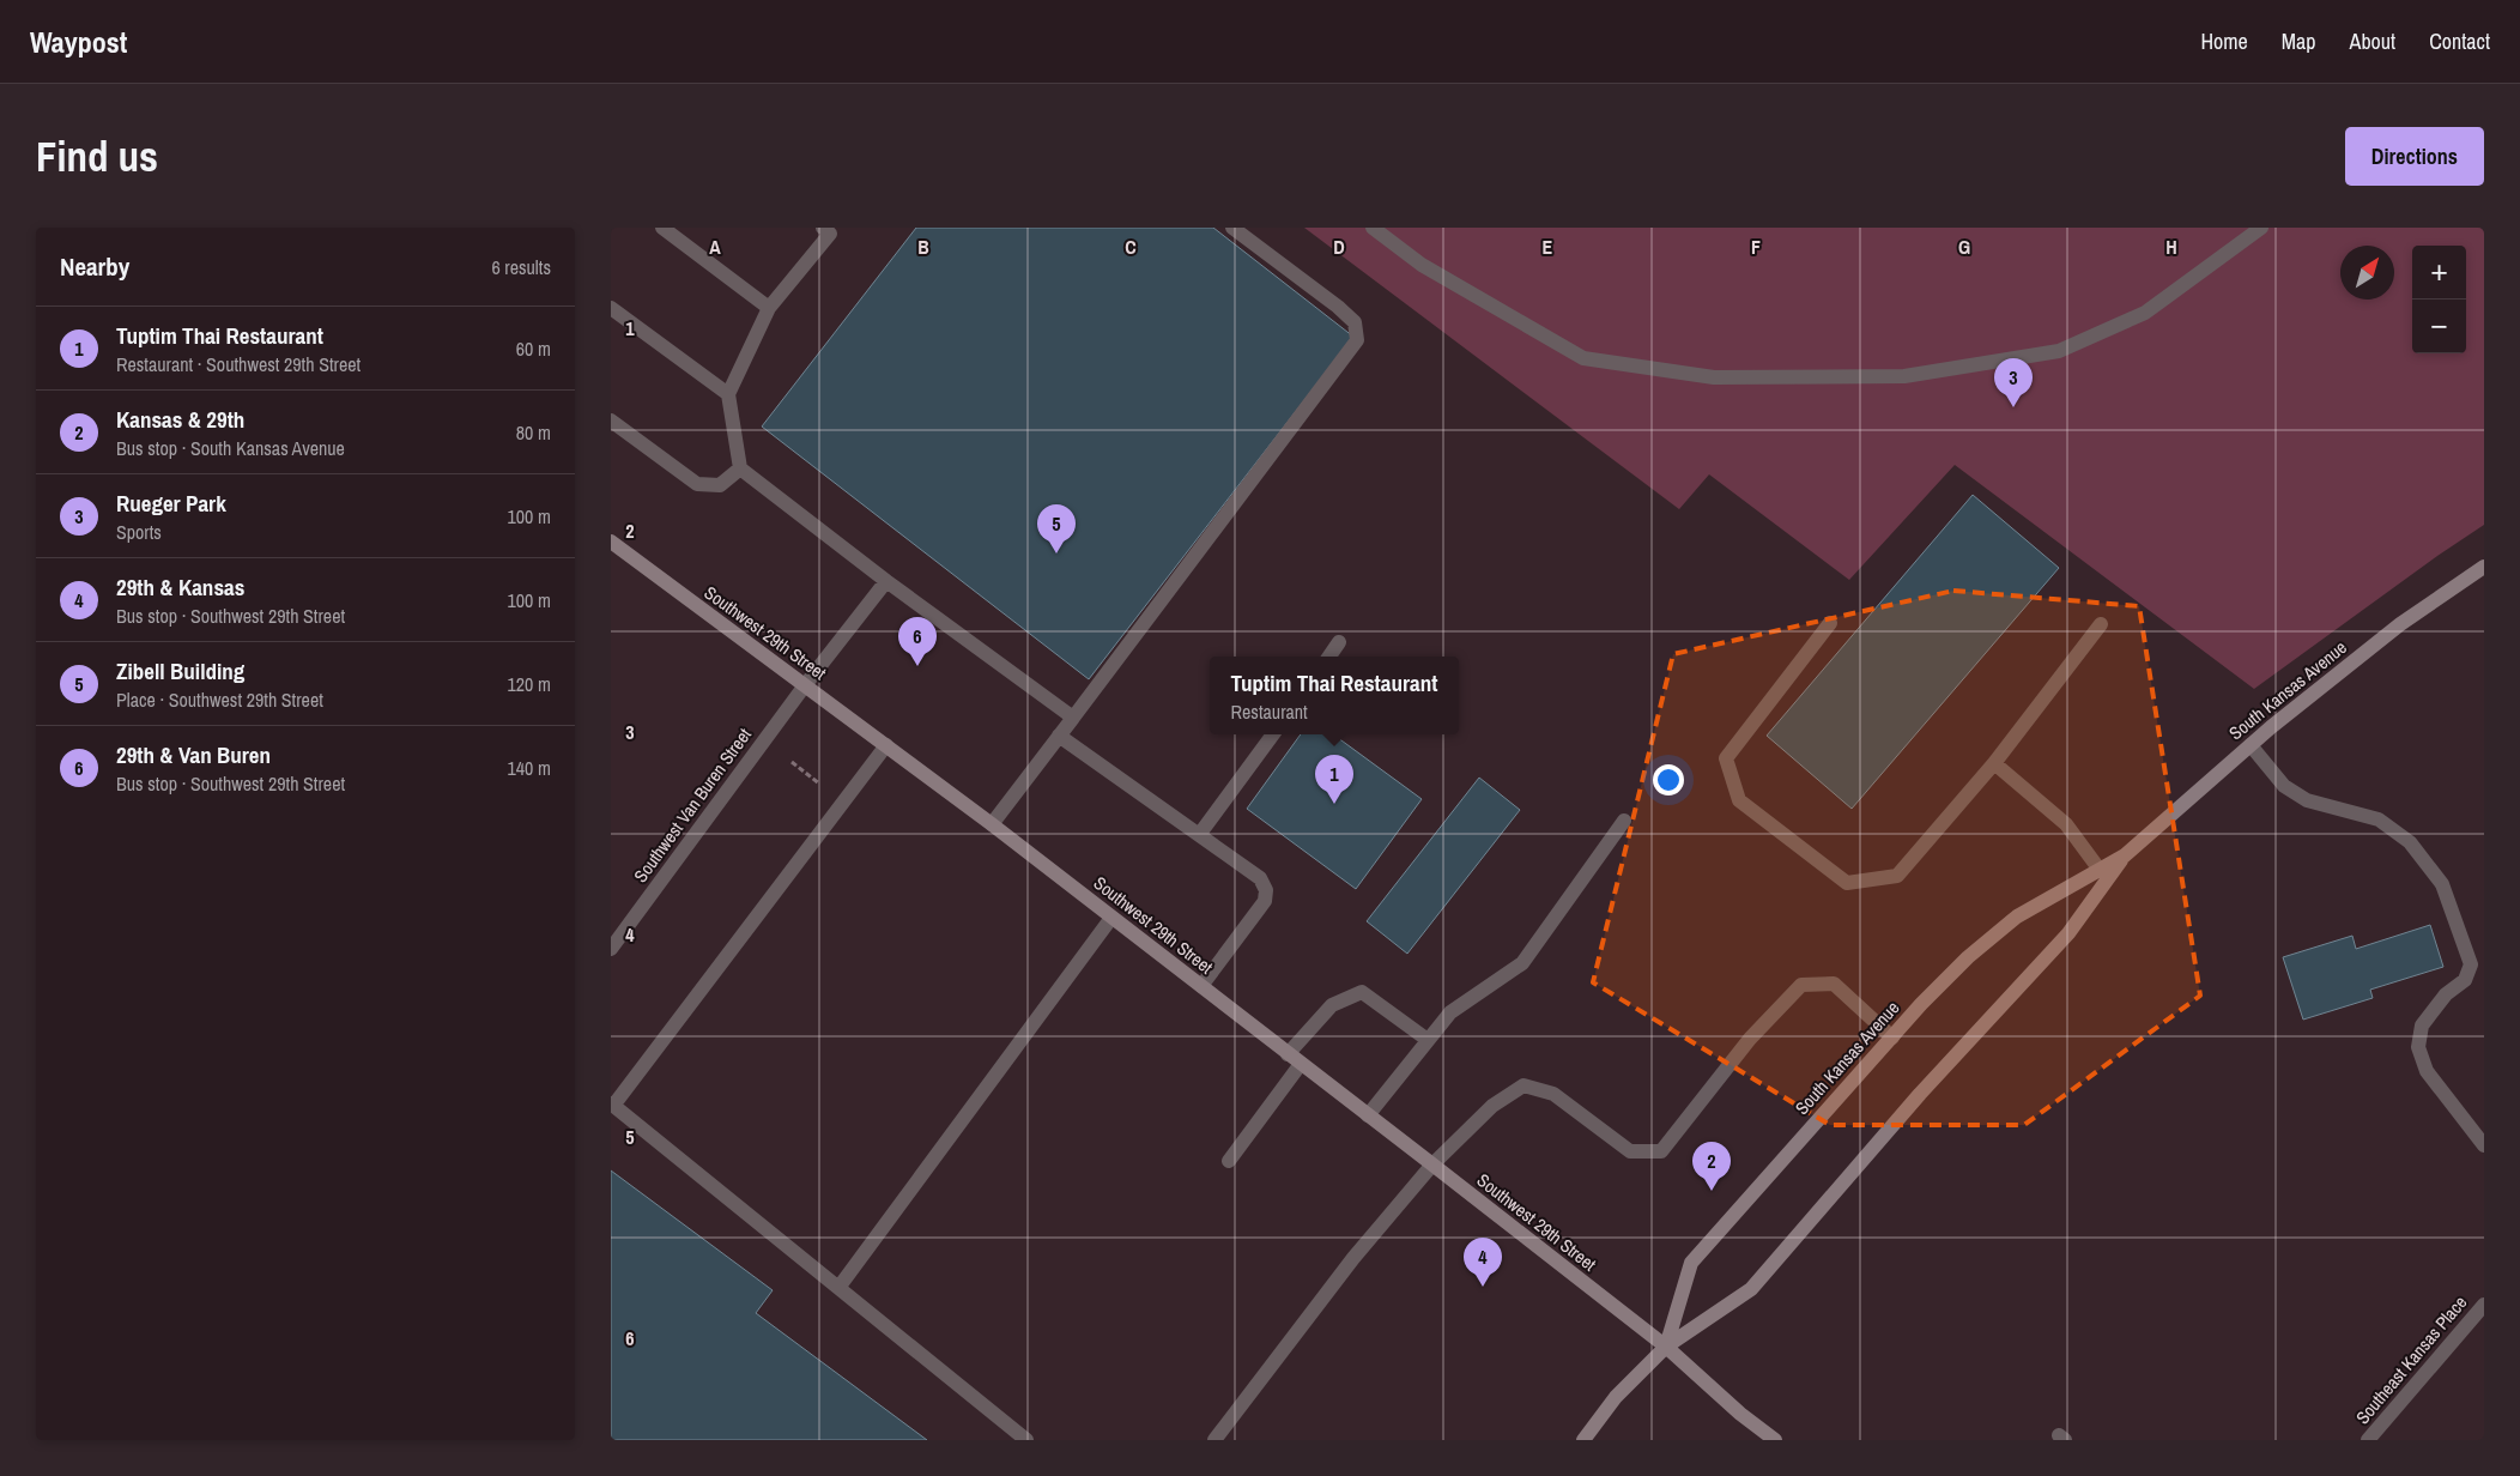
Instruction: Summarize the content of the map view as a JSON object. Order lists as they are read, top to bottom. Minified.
{"streets":{"main road":["Southwest 29th Street","South Kansas Avenue"],"street":["Southwest Van Buren Street","Southeast Kansas Place"]},"crossings":[["Southwest 29th Street","South Kansas Avenue"],["Southwest 29th Street","Southwest Van Buren Street"]],"north":"top right","page":{"header":"Waypost","nav":["Home","Map","About","Contact"],"buttons":"Directions","title":"Find us","heading":["Nearby","6 results"],"map_buttons":["+","−"],"list":[{"mark":"1","name":"Tuptim Thai Restaurant","note":"Restaurant · Southwest 29th Street","value":"60 m"},{"mark":"2","name":"Kansas & 29th","note":"Bus stop · South Kansas Avenue","value":"80 m"},{"mark":"3","name":"Rueger Park","note":"Sports","value":"100 m"},{"mark":"4","name":"29th & Kansas","note":"Bus stop · Southwest 29th Street","value":"100 m"},{"mark":"5","name":"Zibell Building","note":"Place · Southwest 29th Street","value":"120 m"},{"mark":"6","name":"29th & Van Buren","note":"Bus stop · Southwest 29th Street","value":"140 m"}],"pins":["3","5","6","1","2","4"],"popup":["Tuptim Thai Restaurant","Restaurant"]},"grid":{"columns":["A","B","C","D","E","F","G","H"],"rows":["1","2","3","4","5","6"]}}
